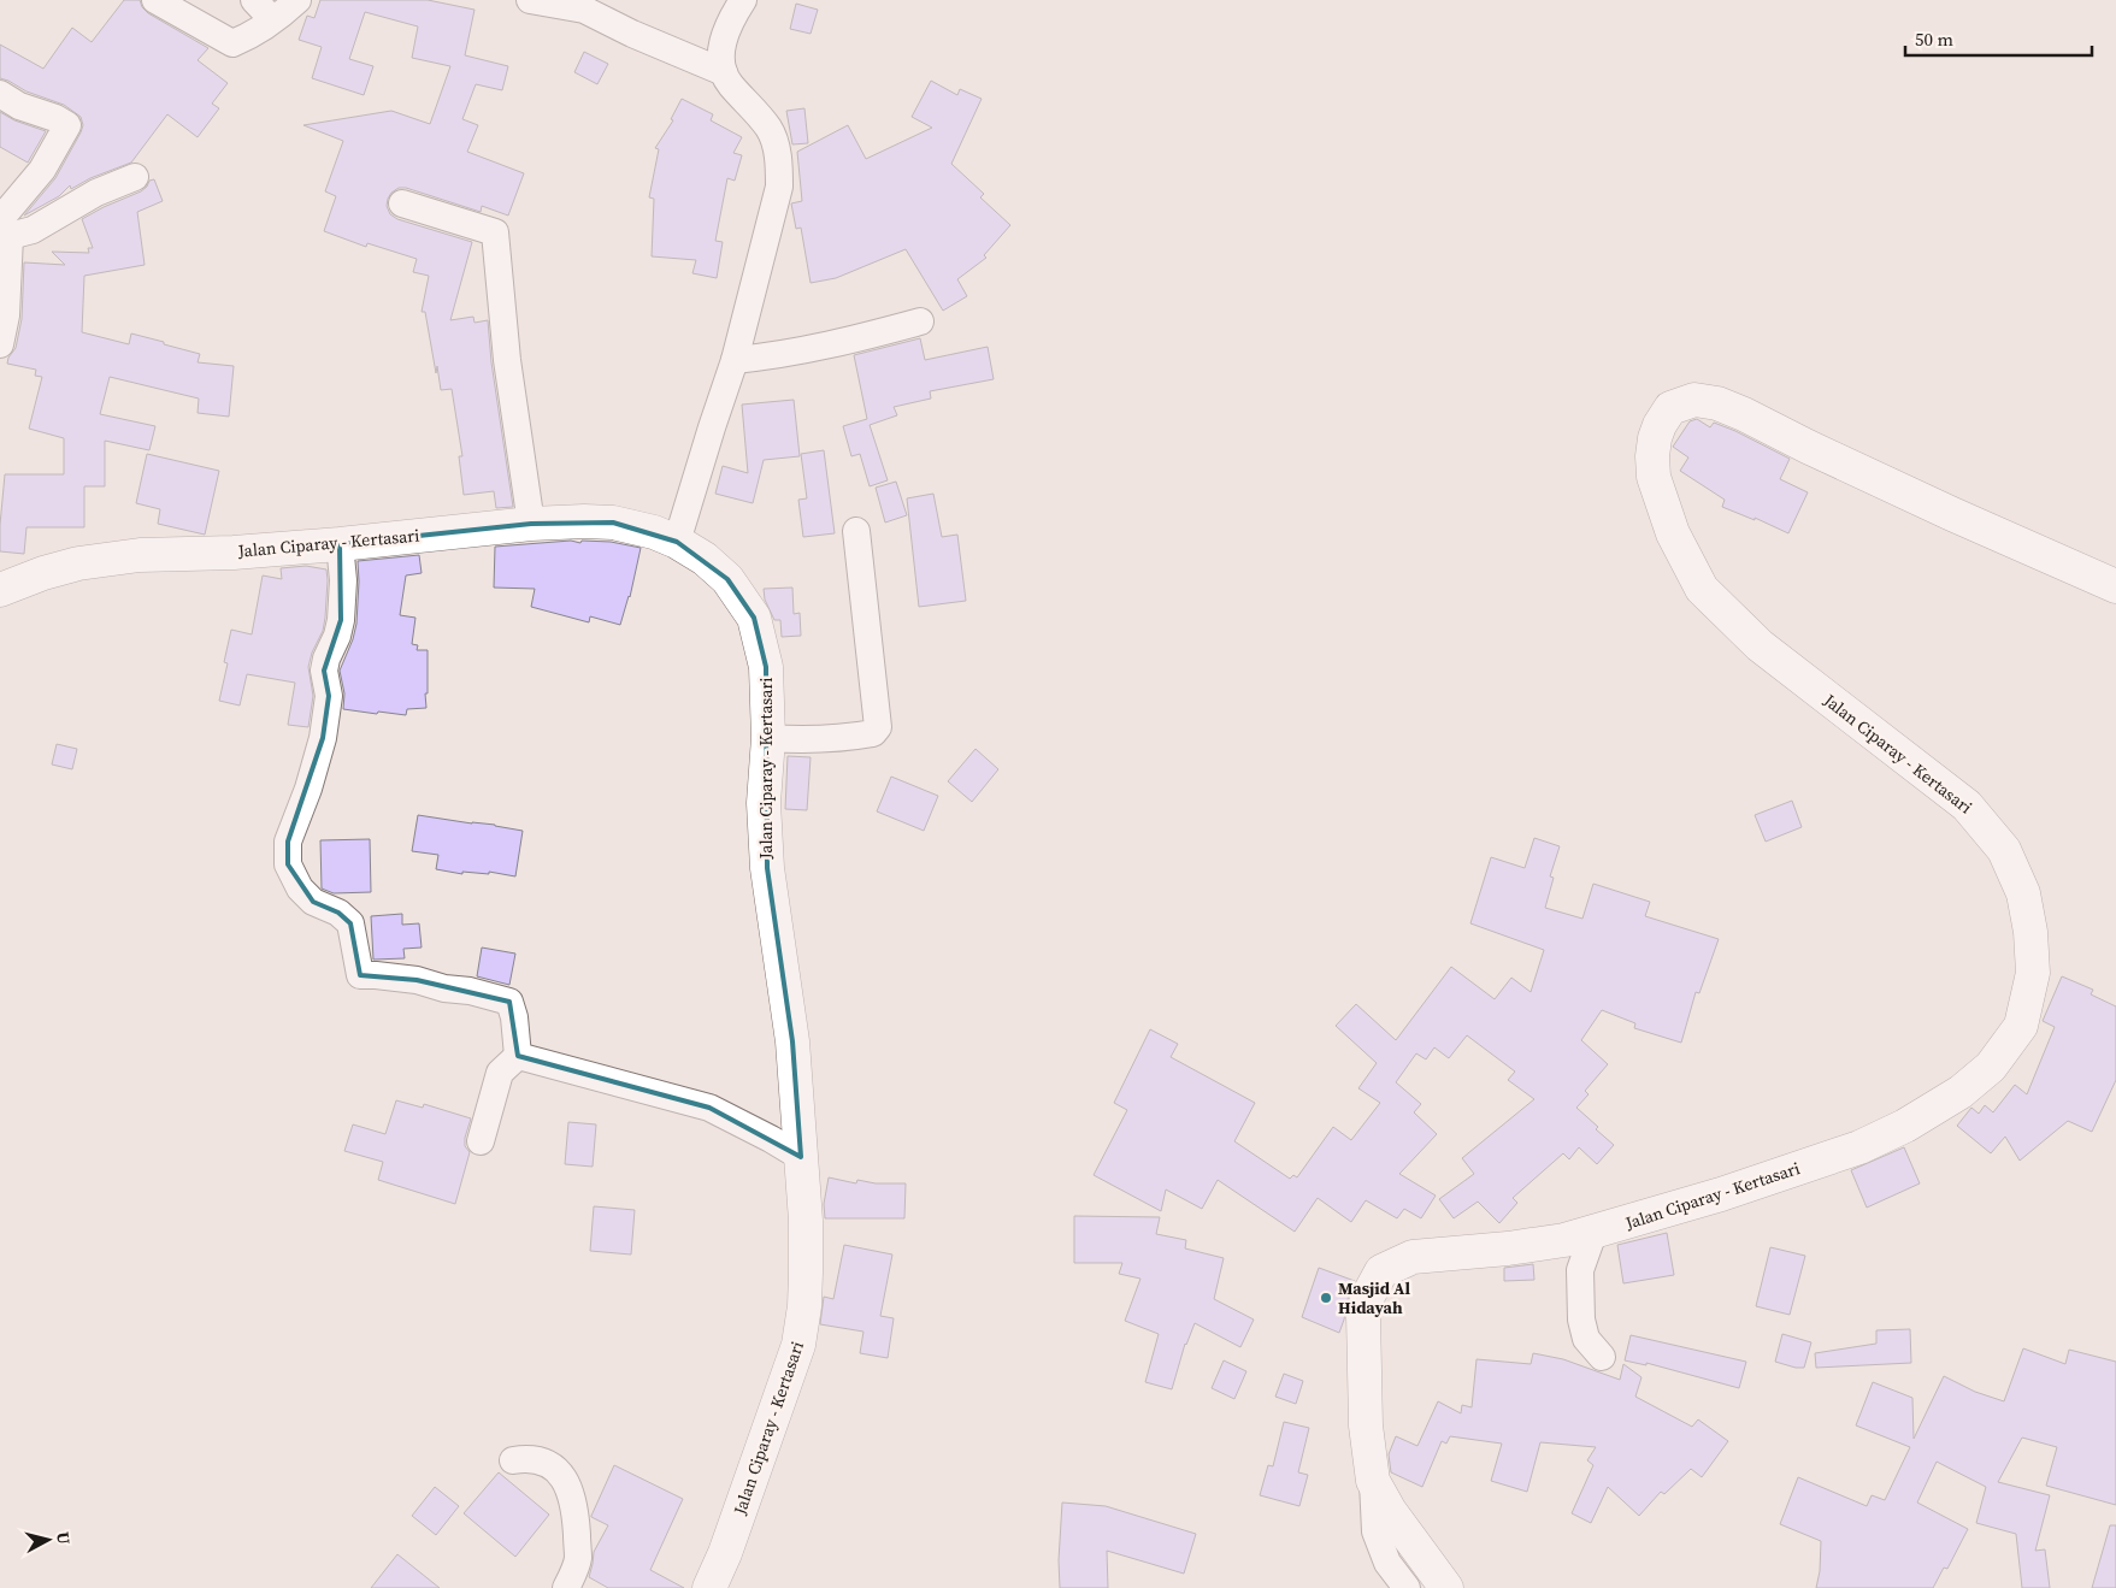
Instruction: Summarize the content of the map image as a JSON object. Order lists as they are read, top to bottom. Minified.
{"streets":{"main road":["Jalan Ciparay - Kertasari"]},"places":["Masjid Al Hidayah"],"scale_bar":"50 m","north":"right"}
